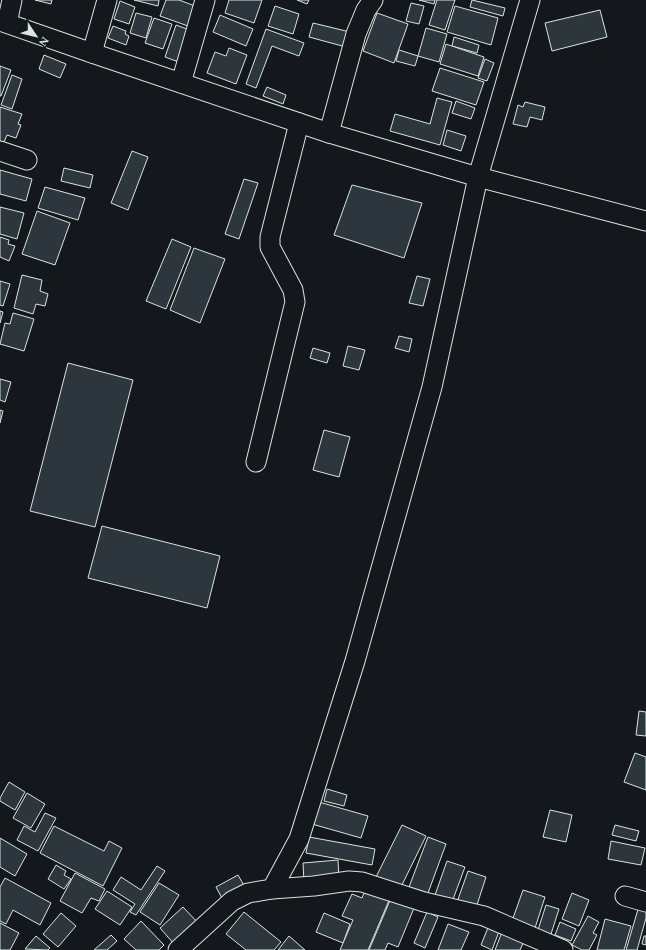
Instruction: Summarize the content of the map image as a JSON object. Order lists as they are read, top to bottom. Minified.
{"north":"bottom right"}
